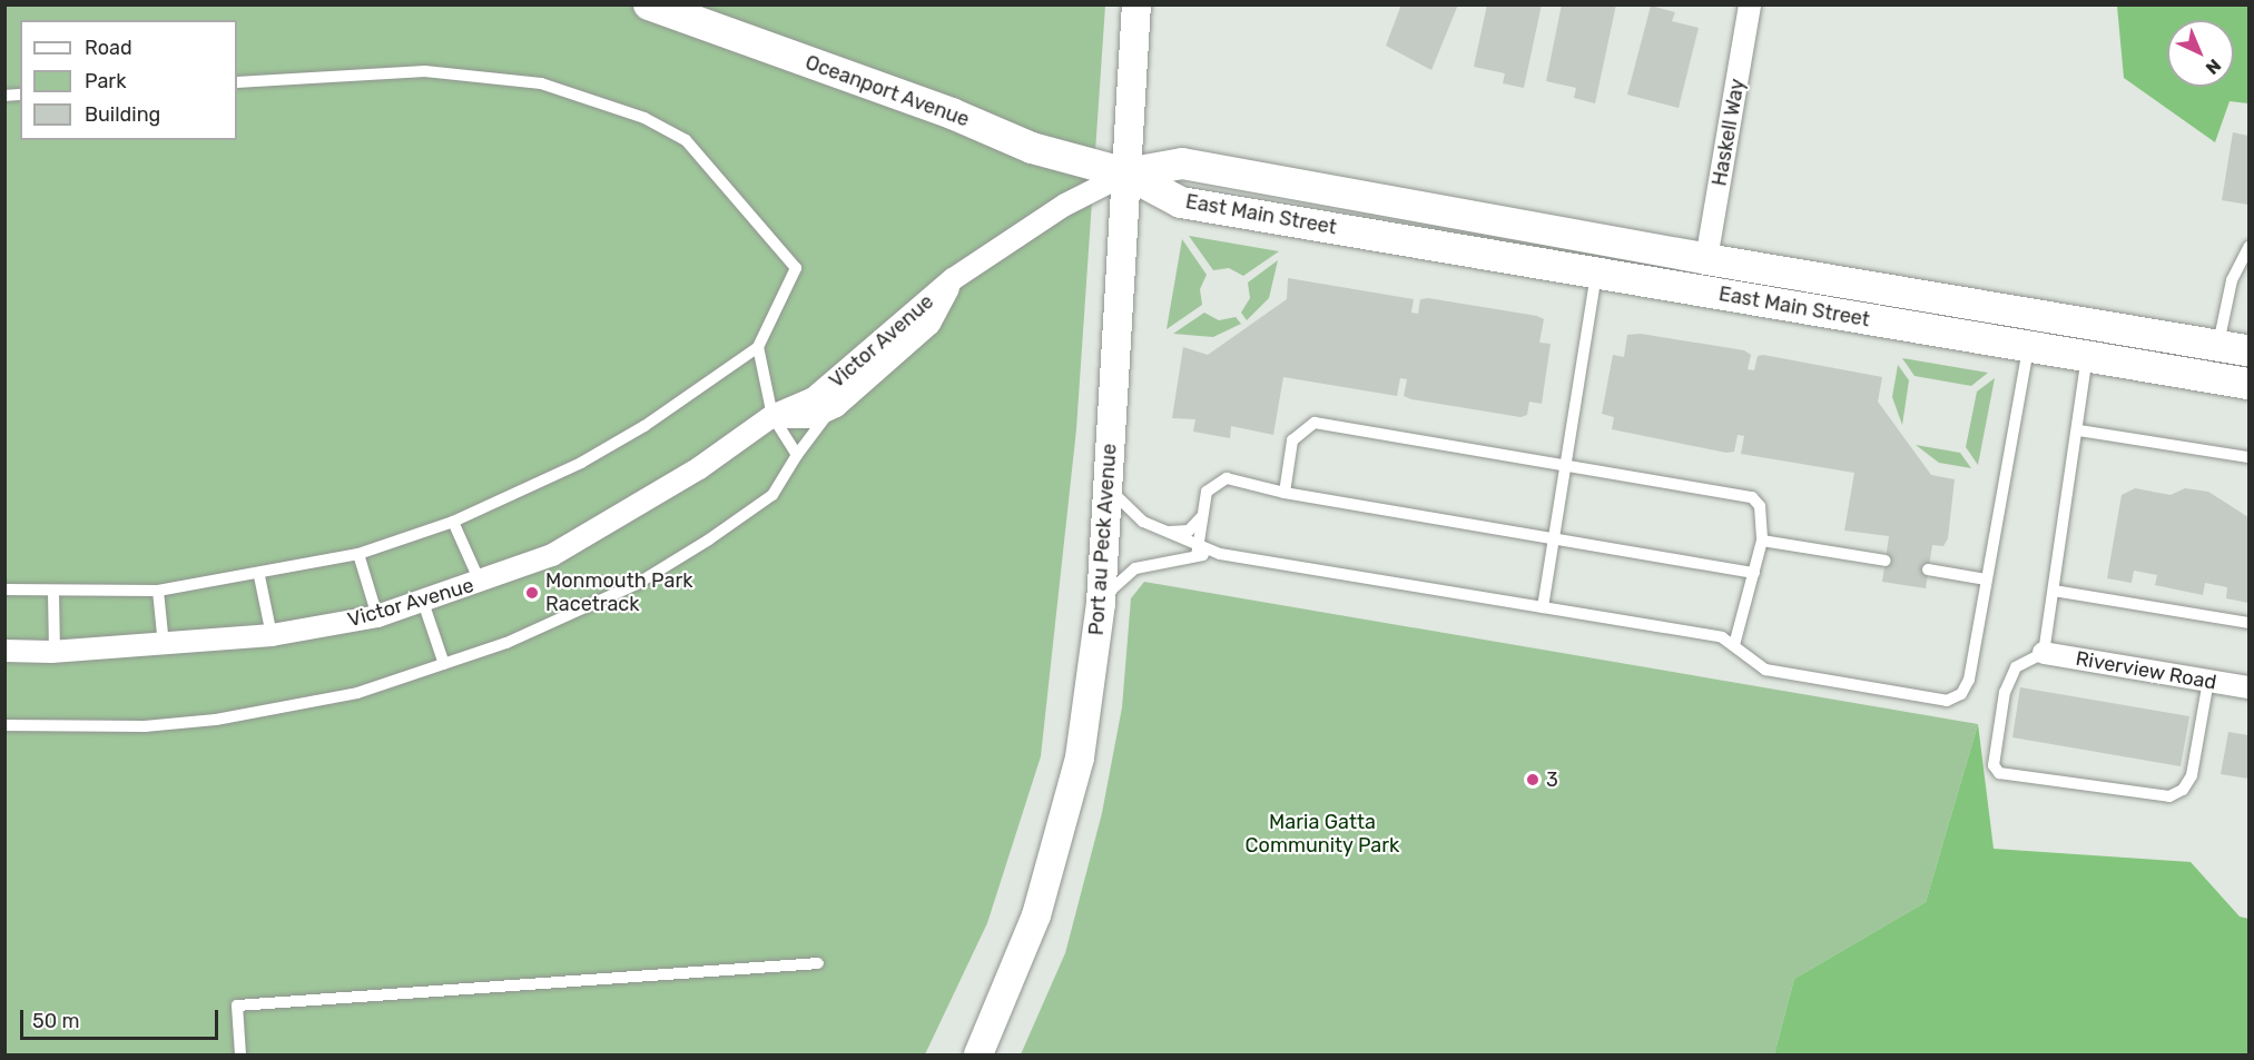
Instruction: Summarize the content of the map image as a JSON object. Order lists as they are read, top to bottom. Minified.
{"streets":{"main road":["Oceanport Avenue","East Main Street"],"street":["Haskell Way","Victor Avenue","Port au Peck Avenue","Riverview Road"]},"crossings":[["Oceanport Avenue","East Main Street"],["Oceanport Avenue","Victor Avenue"],["Oceanport Avenue","Port au Peck Avenue"],["Haskell Way","East Main Street"],["East Main Street","Victor Avenue"],["East Main Street","Port au Peck Avenue"],["Victor Avenue","Port au Peck Avenue"]],"parks":["Maria Gatta Community Park"],"places":["Monmouth Park Racetrack","3"],"legend":["Road","Park","Building"],"scale_bar":"50 m","north":"bottom right"}
